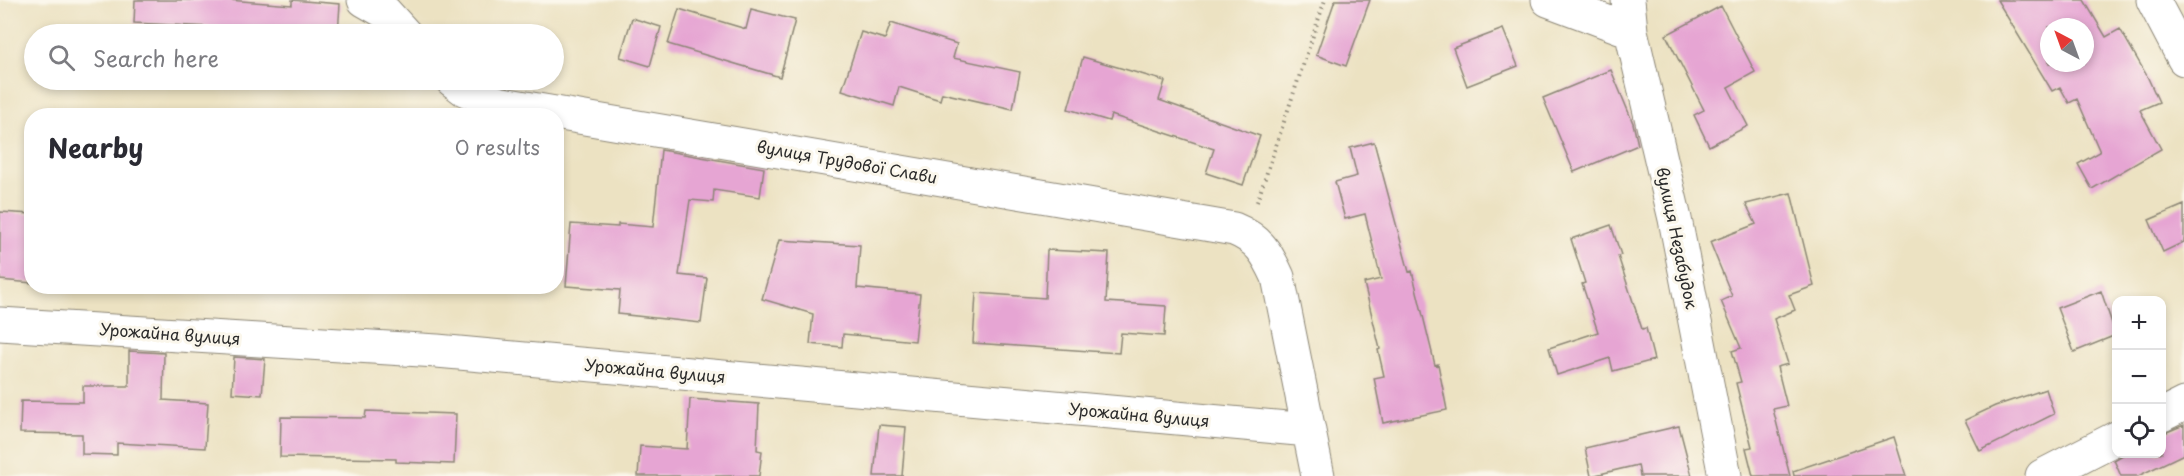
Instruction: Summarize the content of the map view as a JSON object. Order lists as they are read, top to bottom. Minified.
{"streets":{"street":["вулиця Трудової Слави","вулиця Незабудок","Урожайна вулиця"]},"north":"top left","page":{"search":"Search here","heading":["Nearby","0 results"],"map_buttons":["+","−"]}}
